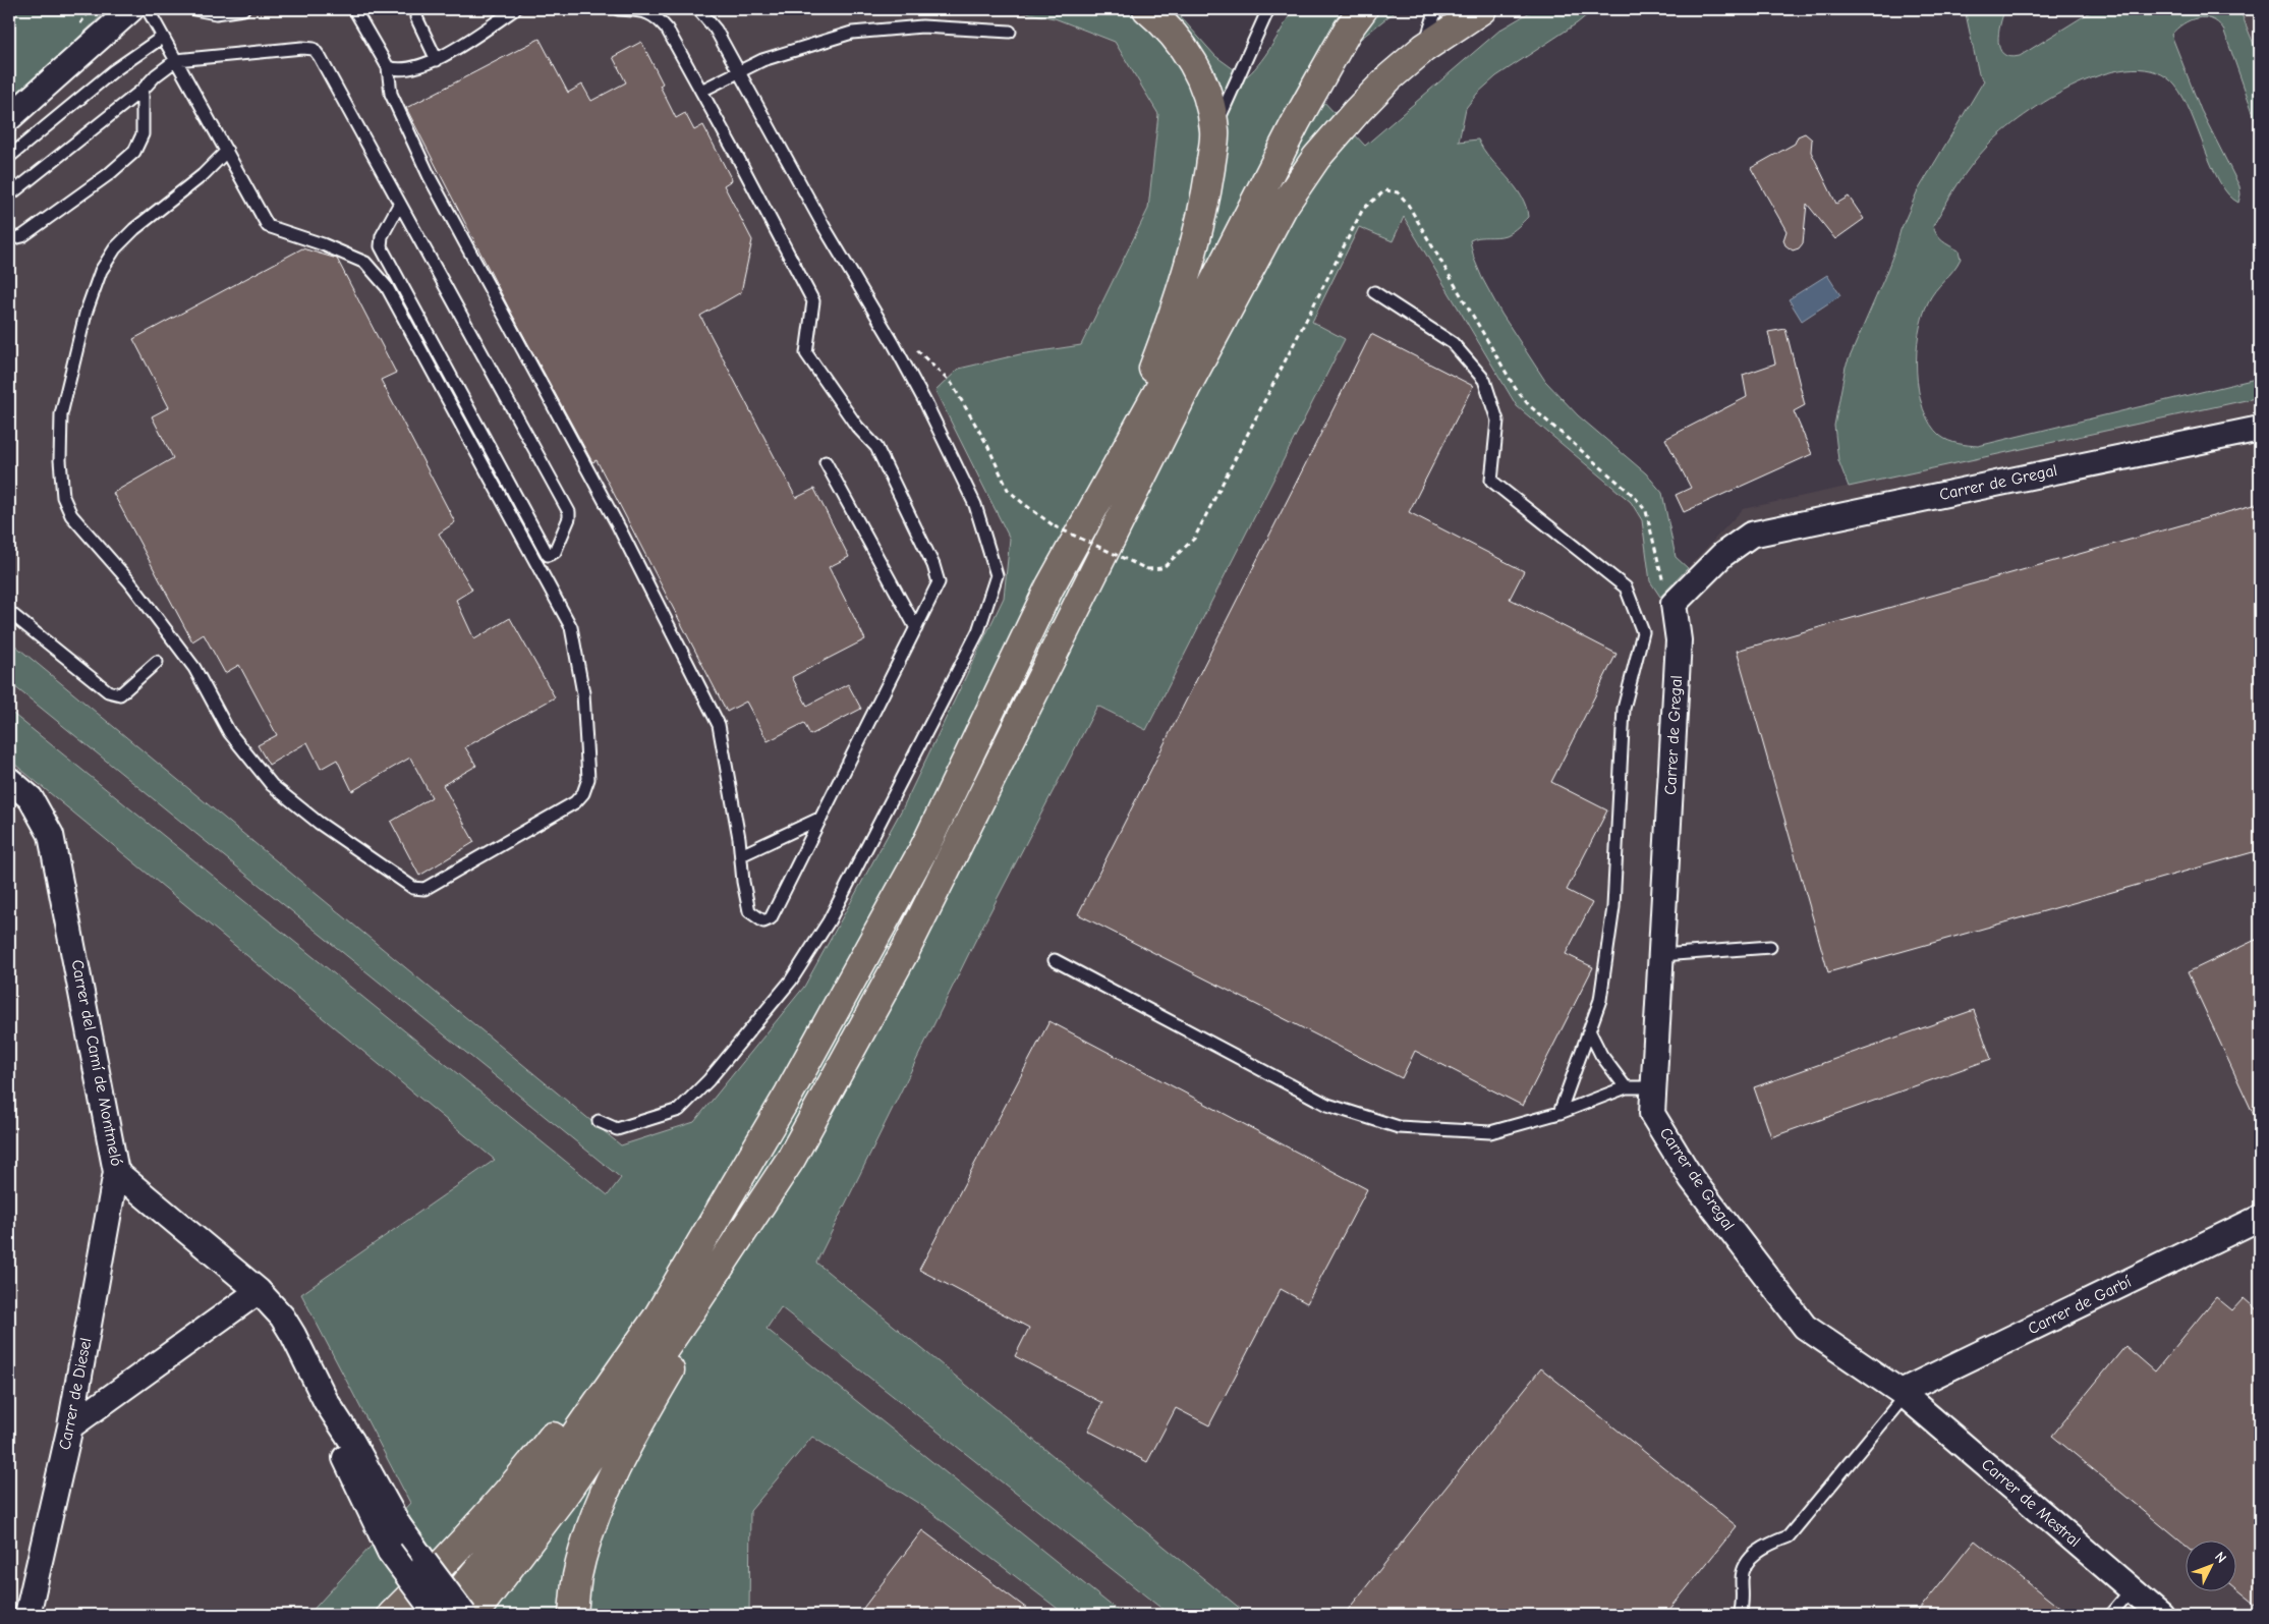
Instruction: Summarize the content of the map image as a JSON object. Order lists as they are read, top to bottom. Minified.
{"streets":{"street":["Carrer de Gregal","Carrer del Camí de Montmeló","Carrer de Garbí","Carrer de Diesel","Carrer de Mestral"]},"crossings":[["Carrer de Gregal","Carrer de Garbí"],["Carrer de Gregal","Carrer de Mestral"],["Carrer del Camí de Montmeló","Carrer de Diesel"],["Carrer de Garbí","Carrer de Mestral"]],"north":"top right"}
